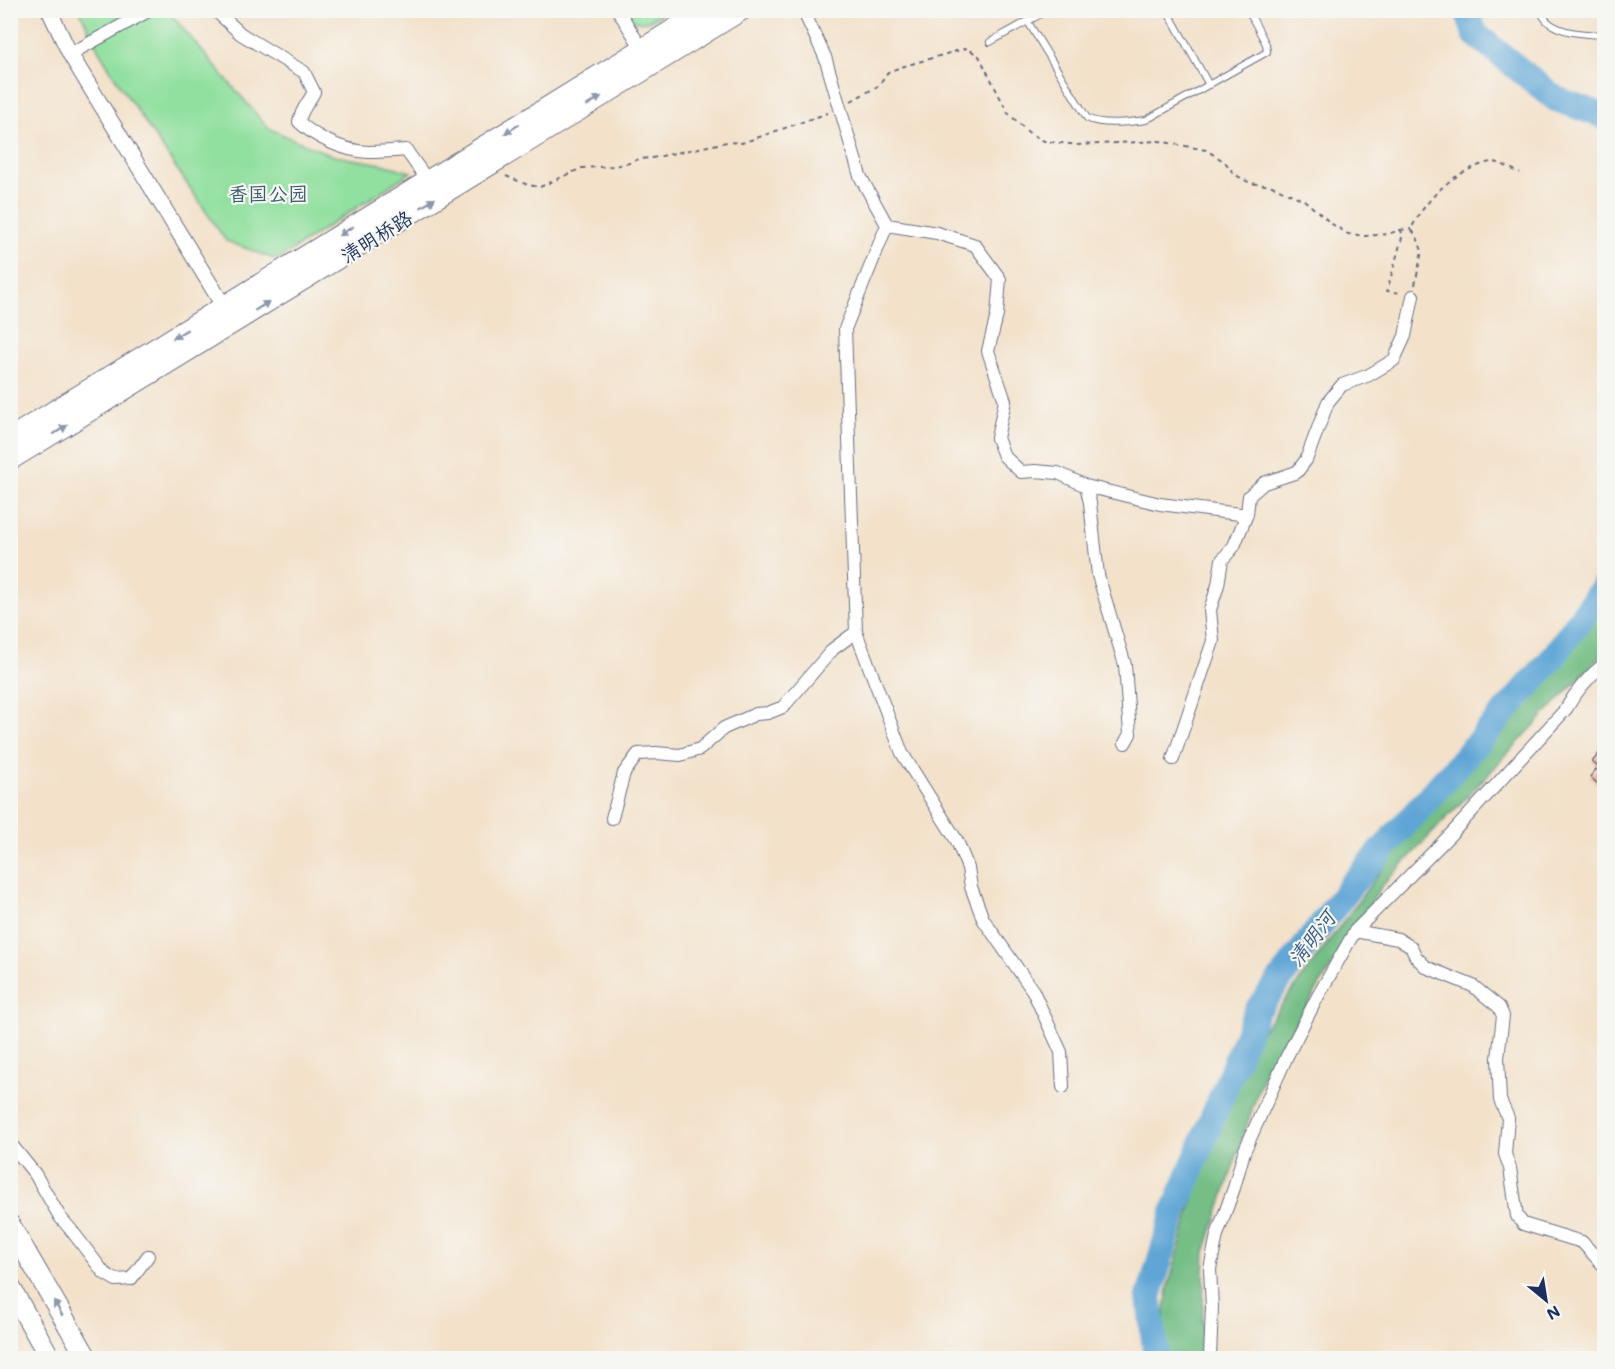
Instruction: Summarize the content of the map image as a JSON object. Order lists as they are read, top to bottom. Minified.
{"streets":{"main road":["清明桥路"]},"water":["清明河"],"parks":["香国公园"],"north":"bottom right"}
